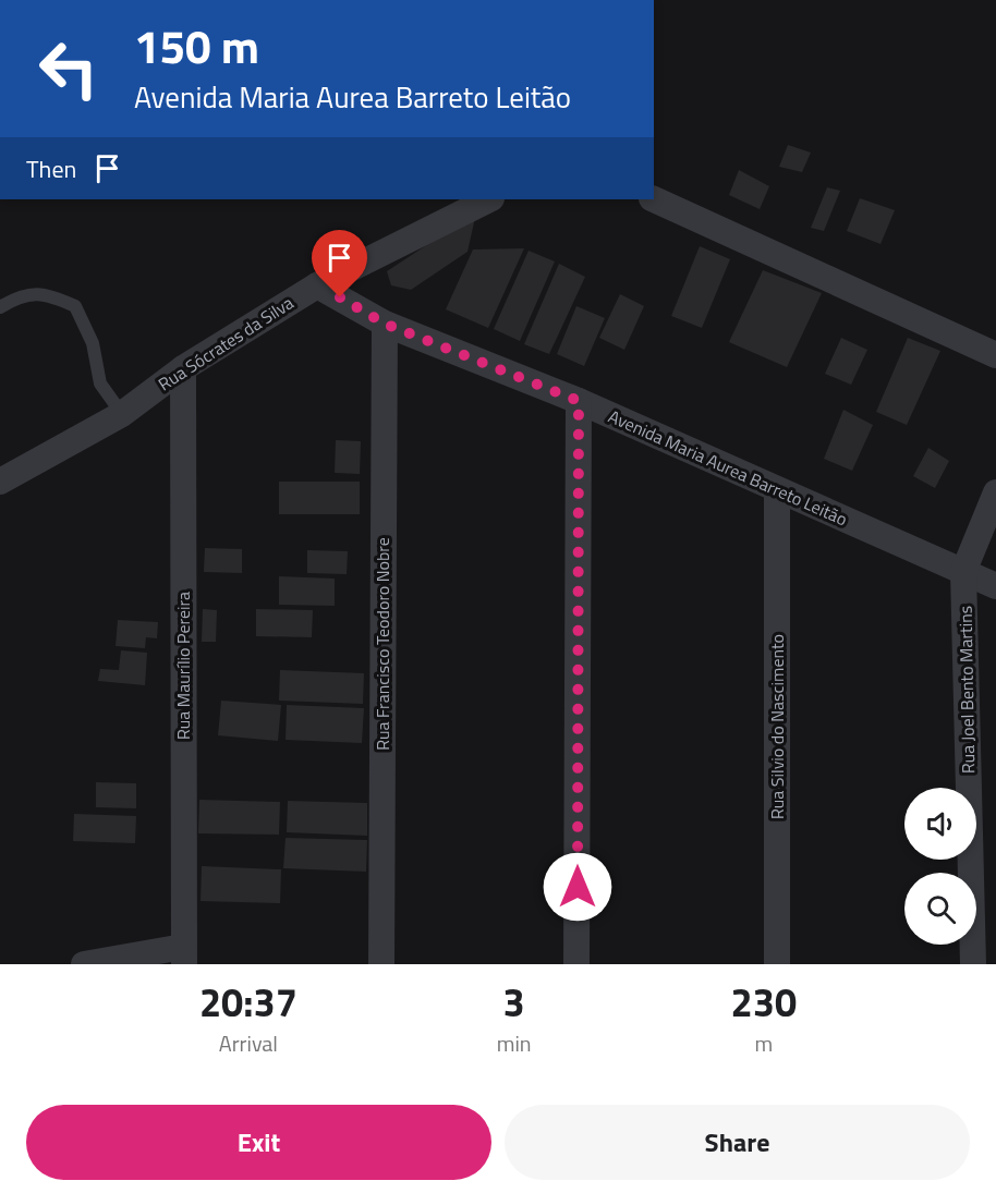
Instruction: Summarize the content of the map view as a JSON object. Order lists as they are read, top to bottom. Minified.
{"streets":{"street":["Rua Sócrates da Silva","Avenida Maria Aurea Barreto Leitão","Rua Francisco Teodoro Nobre","Rua Maurílio Pereira","Rua Joel Bento Martins","Rua Silvio do Nascimento"]},"crossings":[["Rua Sócrates da Silva","Avenida Maria Aurea Barreto Leitão"],["Rua Sócrates da Silva","Rua Maurílio Pereira"],["Avenida Maria Aurea Barreto Leitão","Rua Francisco Teodoro Nobre"],["Avenida Maria Aurea Barreto Leitão","Rua Joel Bento Martins"],["Avenida Maria Aurea Barreto Leitão","Rua Silvio do Nascimento"]],"page":{"turn":["150 m","Avenida Maria Aurea Barreto Leitão"],"then":"Then","eta":["20:37","Arrival","3","min","230","m"],"buttons":["Exit","Share"]}}
